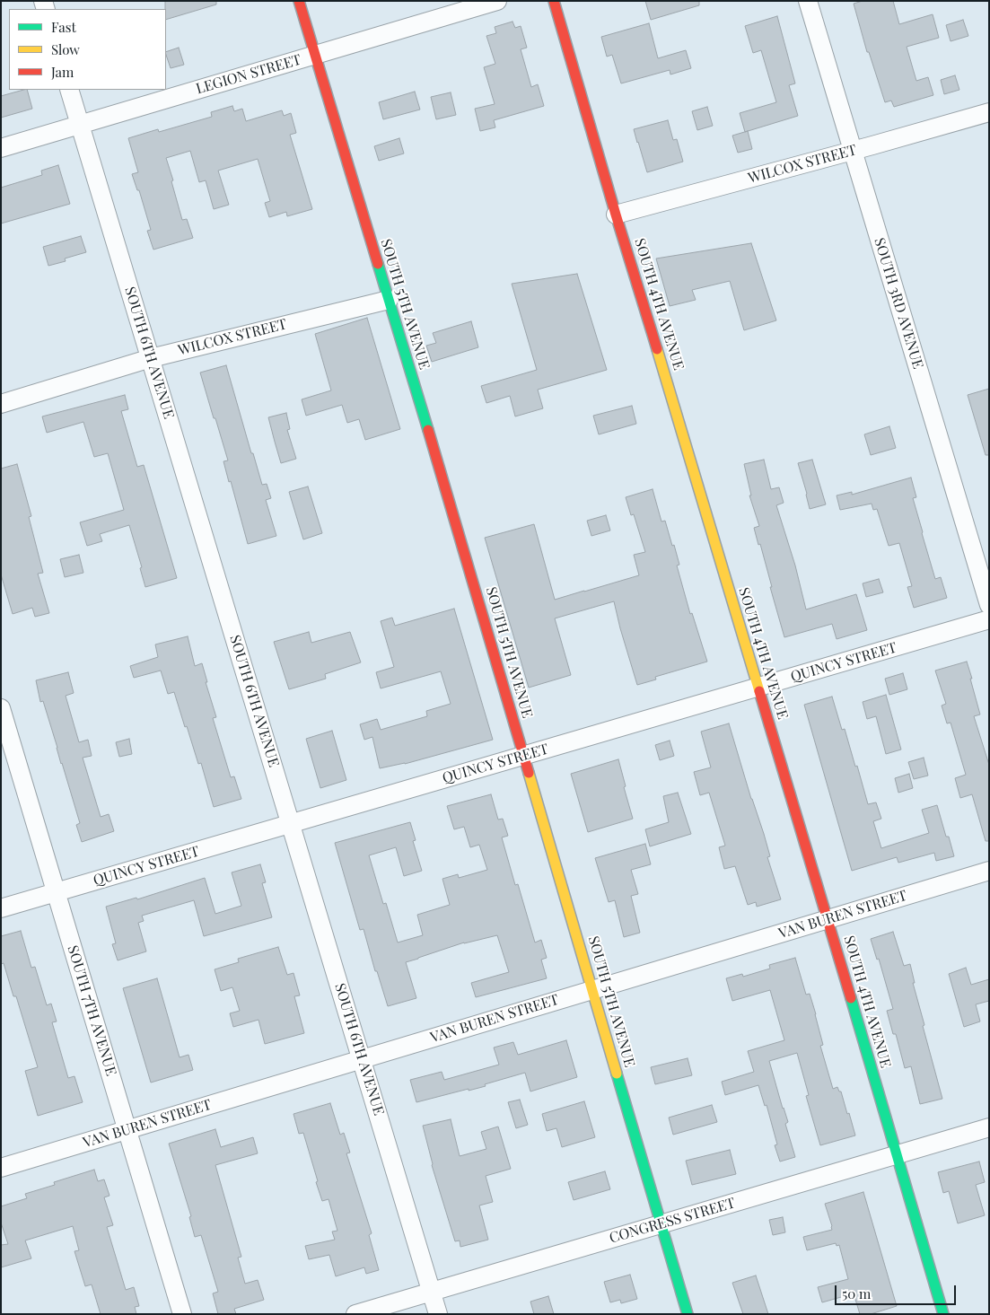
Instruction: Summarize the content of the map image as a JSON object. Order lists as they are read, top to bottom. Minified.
{"streets":{"street":["LEGION STREET","WILCOX STREET","SOUTH 3RD AVENUE","SOUTH 5TH AVENUE","SOUTH 4TH AVENUE","SOUTH 6TH AVENUE","QUINCY STREET","VAN BUREN STREET","SOUTH 7TH AVENUE","CONGRESS STREET"]},"crossings":[["LEGION STREET","SOUTH 5TH AVENUE"],["LEGION STREET","SOUTH 6TH AVENUE"],["WILCOX STREET","SOUTH 3RD AVENUE"],["WILCOX STREET","SOUTH 5TH AVENUE"],["WILCOX STREET","SOUTH 4TH AVENUE"],["WILCOX STREET","SOUTH 6TH AVENUE"],["SOUTH 5TH AVENUE","QUINCY STREET"],["SOUTH 5TH AVENUE","VAN BUREN STREET"],["SOUTH 5TH AVENUE","CONGRESS STREET"],["SOUTH 4TH AVENUE","QUINCY STREET"],["SOUTH 4TH AVENUE","VAN BUREN STREET"],["SOUTH 4TH AVENUE","CONGRESS STREET"],["SOUTH 6TH AVENUE","QUINCY STREET"],["SOUTH 6TH AVENUE","VAN BUREN STREET"],["SOUTH 6TH AVENUE","CONGRESS STREET"],["QUINCY STREET","SOUTH 7TH AVENUE"],["VAN BUREN STREET","SOUTH 7TH AVENUE"]],"legend":["Fast","Slow","Jam"],"scale_bar":"50 m"}
